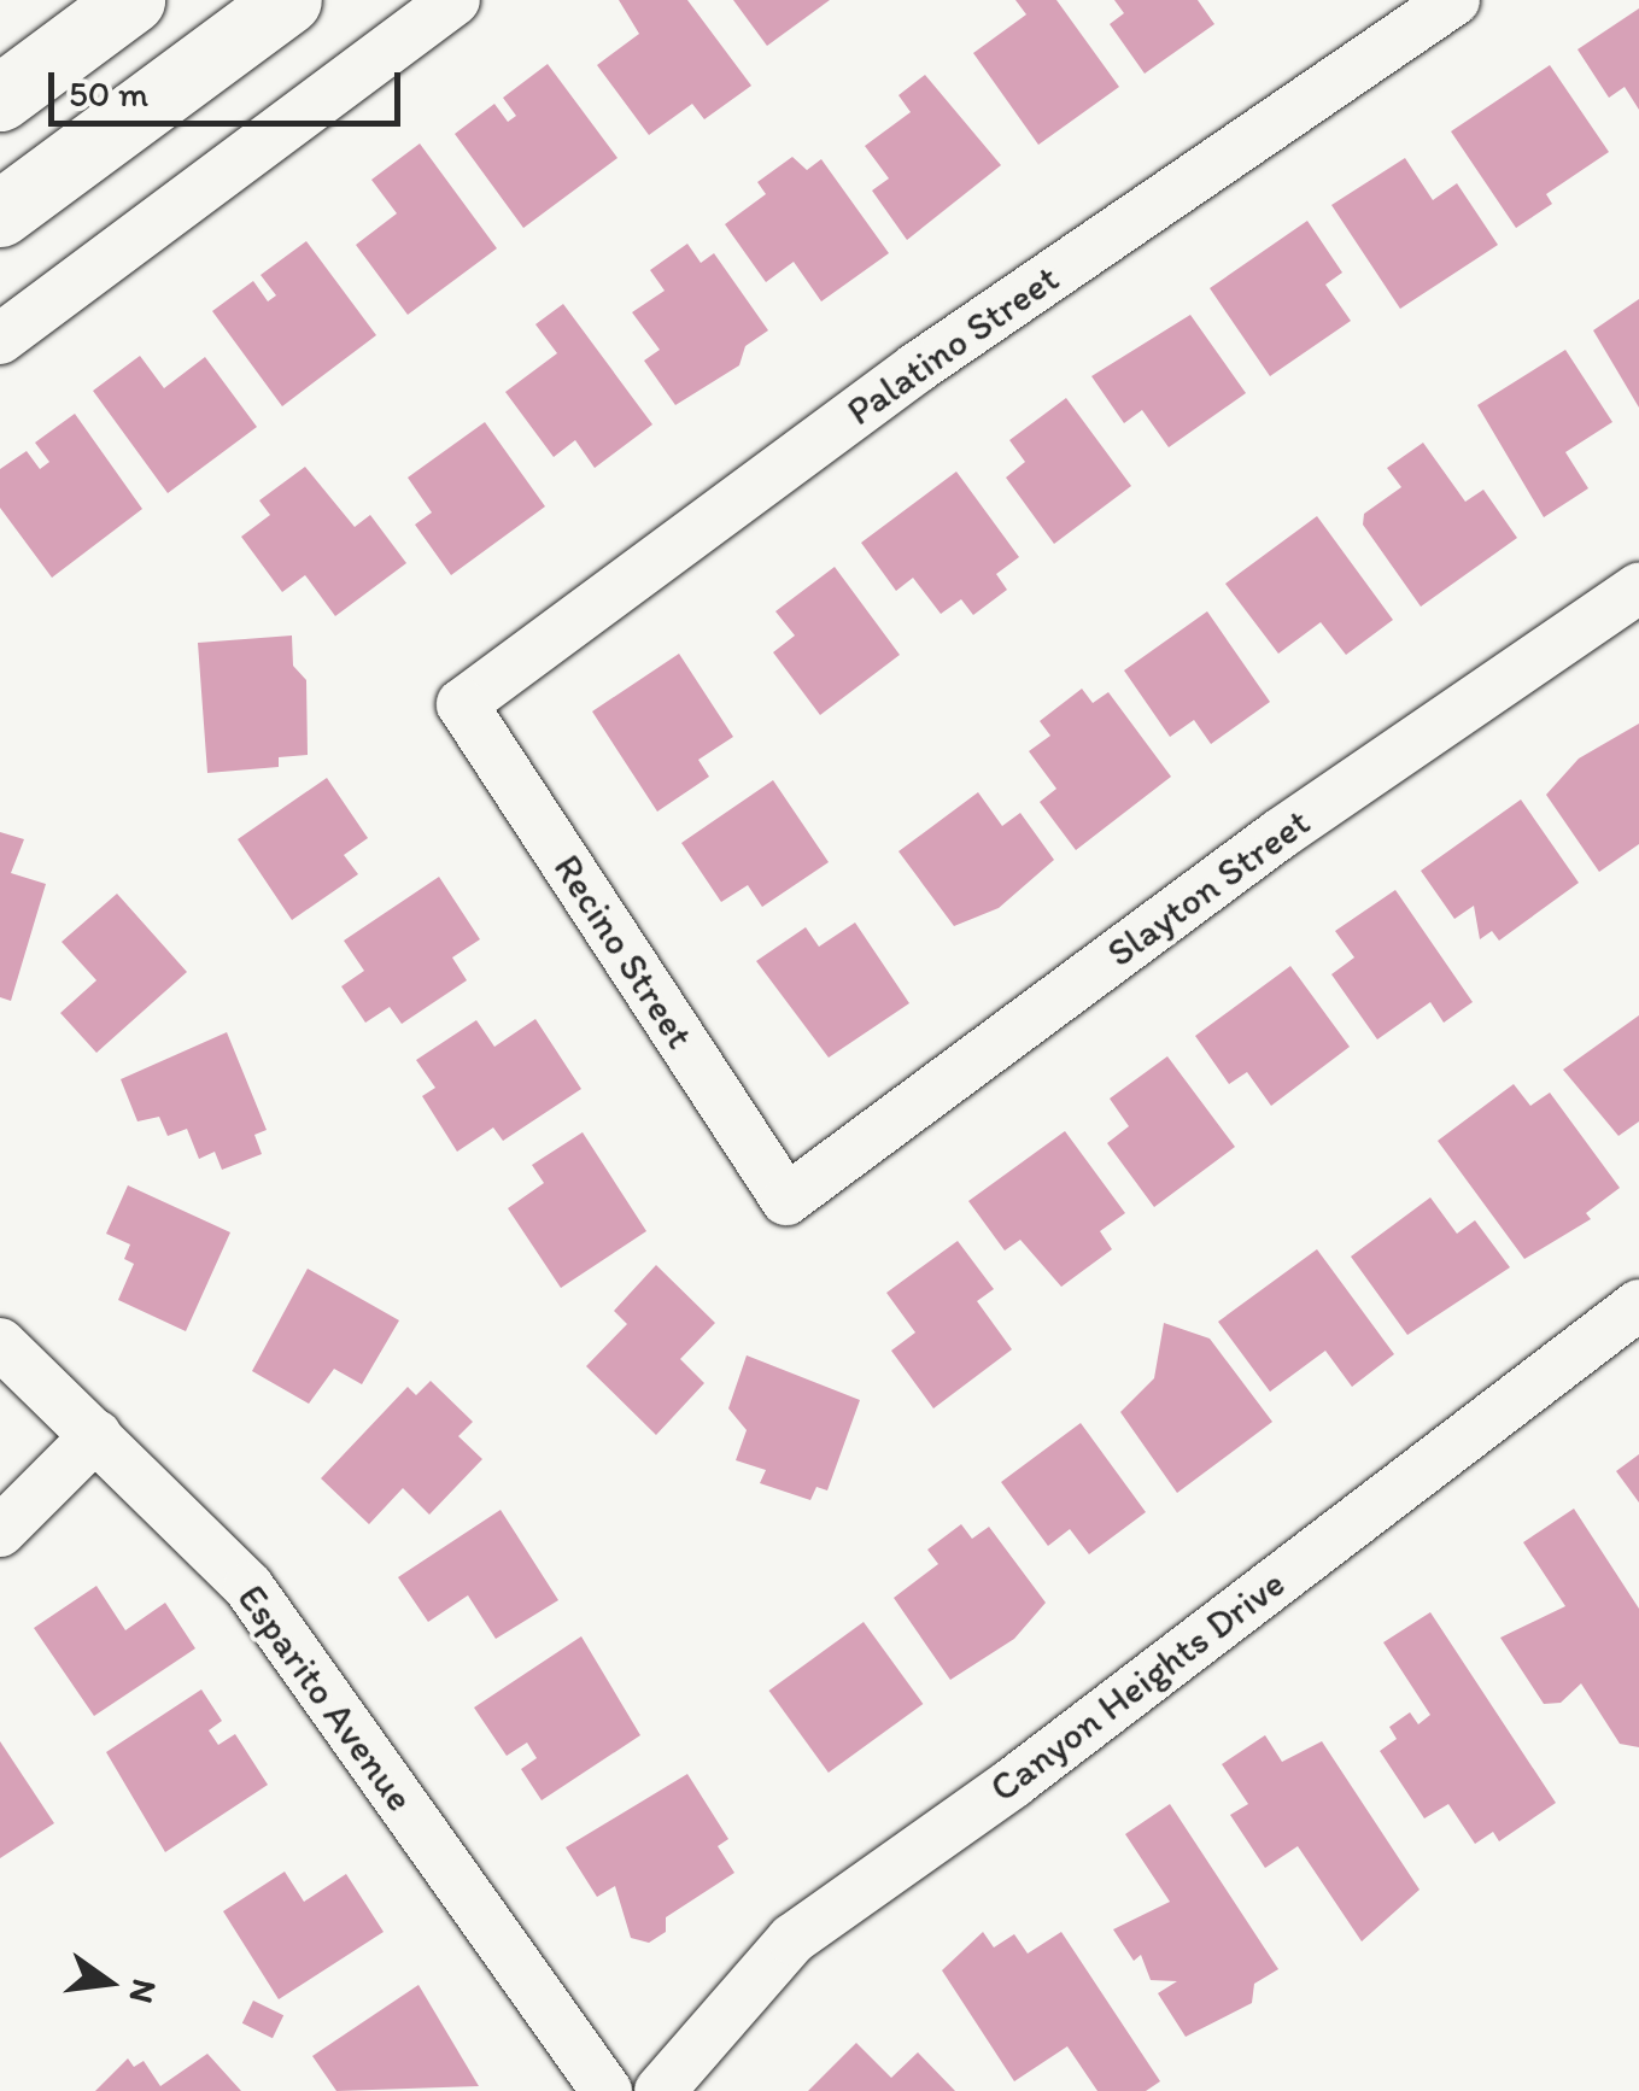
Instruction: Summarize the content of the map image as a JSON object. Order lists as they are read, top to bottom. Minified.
{"streets":{"street":["Palatino Street","Slayton Street","Recino Street","Canyon Heights Drive","Esparito Avenue"]},"crossings":[["Palatino Street","Recino Street"],["Slayton Street","Recino Street"]],"scale_bar":"50 m","north":"right"}
